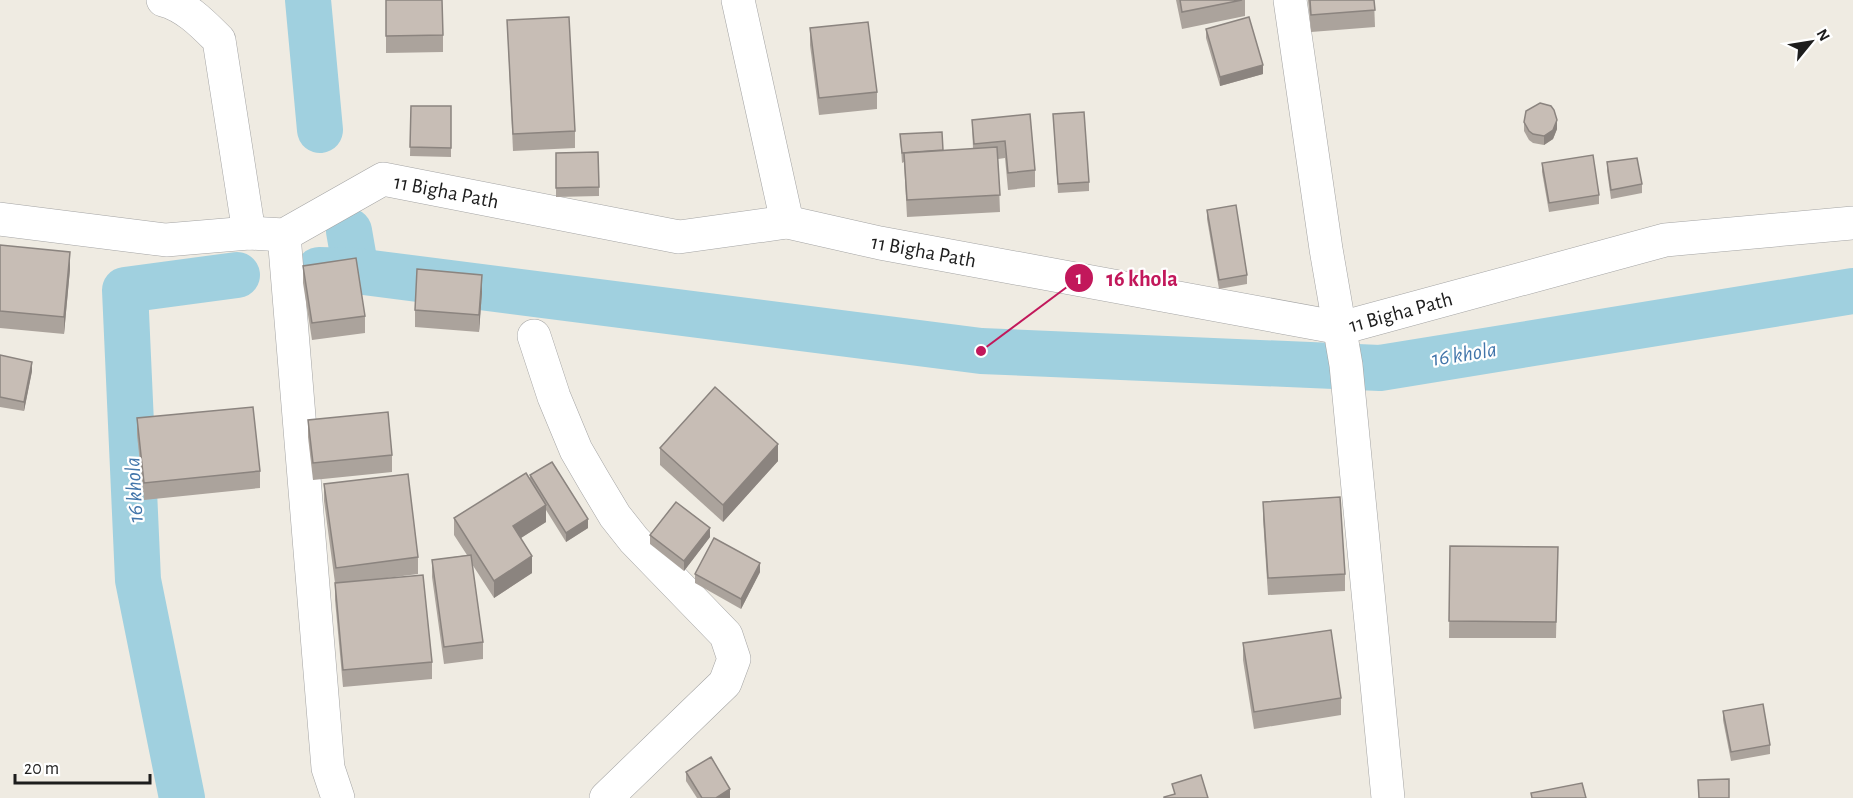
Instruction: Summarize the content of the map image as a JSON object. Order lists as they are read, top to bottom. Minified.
{"streets":{"street":["11 Bigha Path"]},"water":["16 khola"],"places":["16 khola"],"scale_bar":"20 m","north":"top right"}
